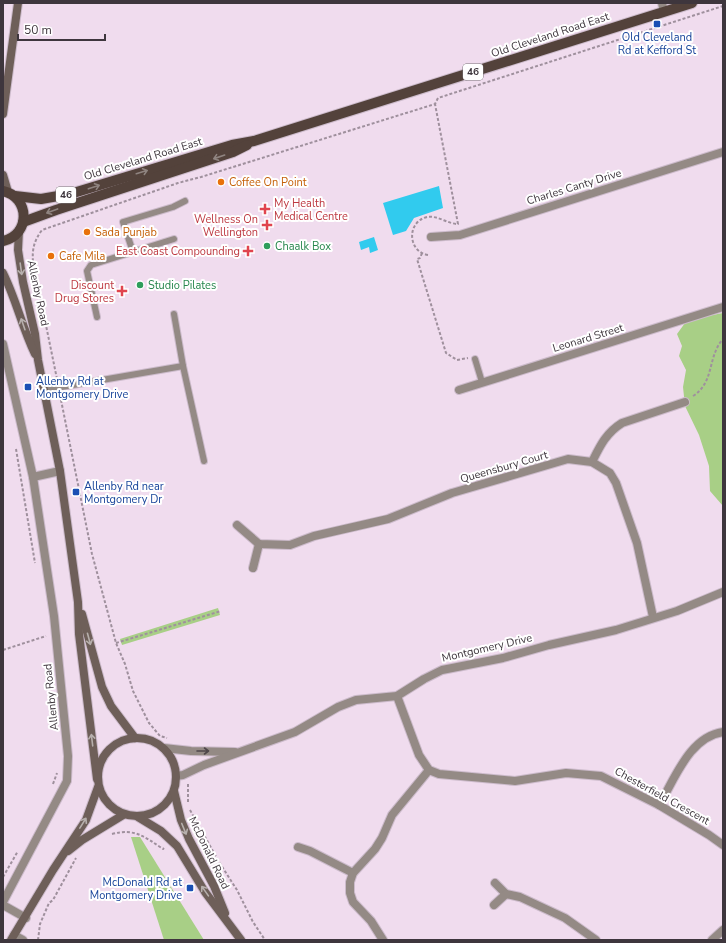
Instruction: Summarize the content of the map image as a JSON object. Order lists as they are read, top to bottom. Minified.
{"streets":{"main road":["Old Cleveland Road East","46","Allenby Road","McDonald Road"],"street":["Charles Canty Drive","Leonard Street","Queensbury Court","Montgomery Drive","Chesterfield Crescent"]},"crossings":[["Old Cleveland Road East","46"],["Old Cleveland Road East","Allenby Road"],["46","Allenby Road"],["Allenby Road","Montgomery Drive"],["Allenby Road","McDonald Road"],["Queensbury Court","Montgomery Drive"],["Montgomery Drive","McDonald Road"]],"places":{"transit":["Old Cleveland Rd at Kefford St","Allenby Rd at Montgomery Drive","Allenby Rd near Montgomery Dr","McDonald Rd at Montgomery Drive"],"other":["Coffee On Point","Sada Punjab","Chaalk Box","Cafe Mila","Studio Pilates"],"health":["My Health Medical Centre","Wellness On Wellington","East Coast Compounding","Discount Drug Stores"]},"scale_bar":"50 m"}
